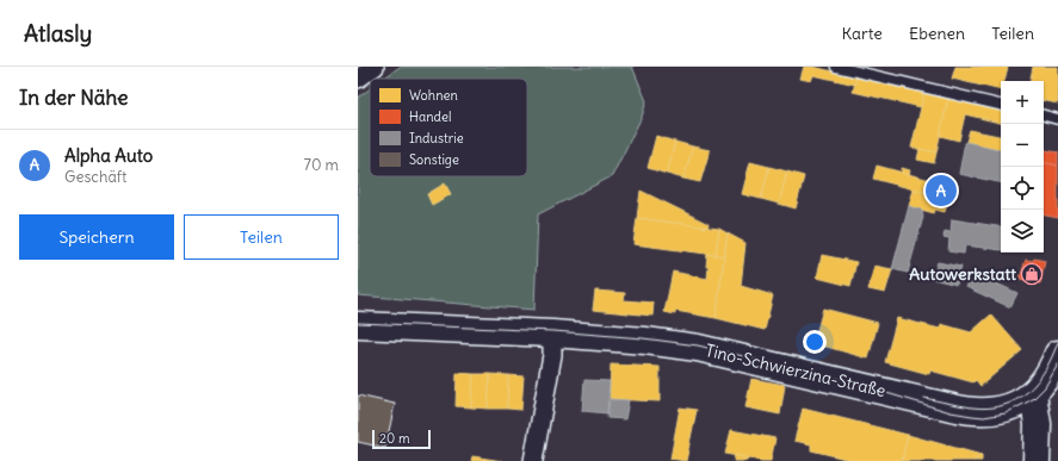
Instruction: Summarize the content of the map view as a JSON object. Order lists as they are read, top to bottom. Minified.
{"streets":{"main road":["Tino-Schwierzina-Straße"]},"places":{"shop":["Autowerkstatt"]},"legend":["Wohnen","Handel","Industrie","Sonstige"],"scale_bar":"20 m","page":{"header":"Atlasly","nav":["Karte","Ebenen","Teilen"],"heading":"In der Nähe","map_buttons":["+","−"],"list":[{"mark":"A","name":"Alpha Auto","note":"Geschäft","value":"70 m"}],"pins":"A","buttons":["Speichern","Teilen"],"scale":"20 m"}}
